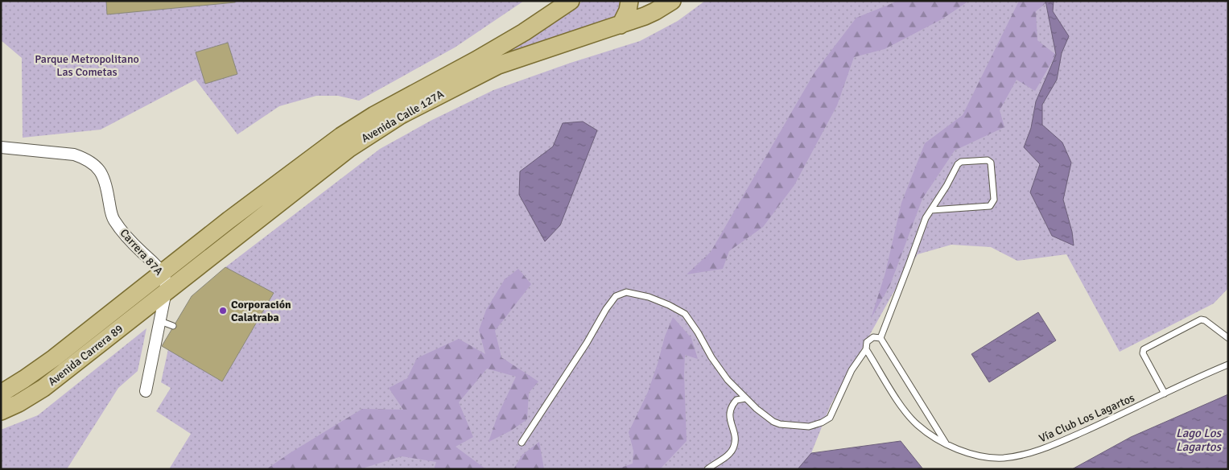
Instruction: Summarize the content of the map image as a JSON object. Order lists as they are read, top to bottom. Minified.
{"streets":{"main road":["Avenida Calle 127A","Avenida Carrera 89"],"street":["Carrera 87A"],"lane":["Vía Club Los Lagartos"]},"crossings":[["Avenida Calle 127A","Carrera 87A"],["Avenida Calle 127A","Avenida Carrera 89"],["Carrera 87A","Avenida Carrera 89"]],"water":["Lago Los Lagartos"],"parks":["Parque Metropolitano Las Cometas"],"places":["Corporación Calatraba"]}
